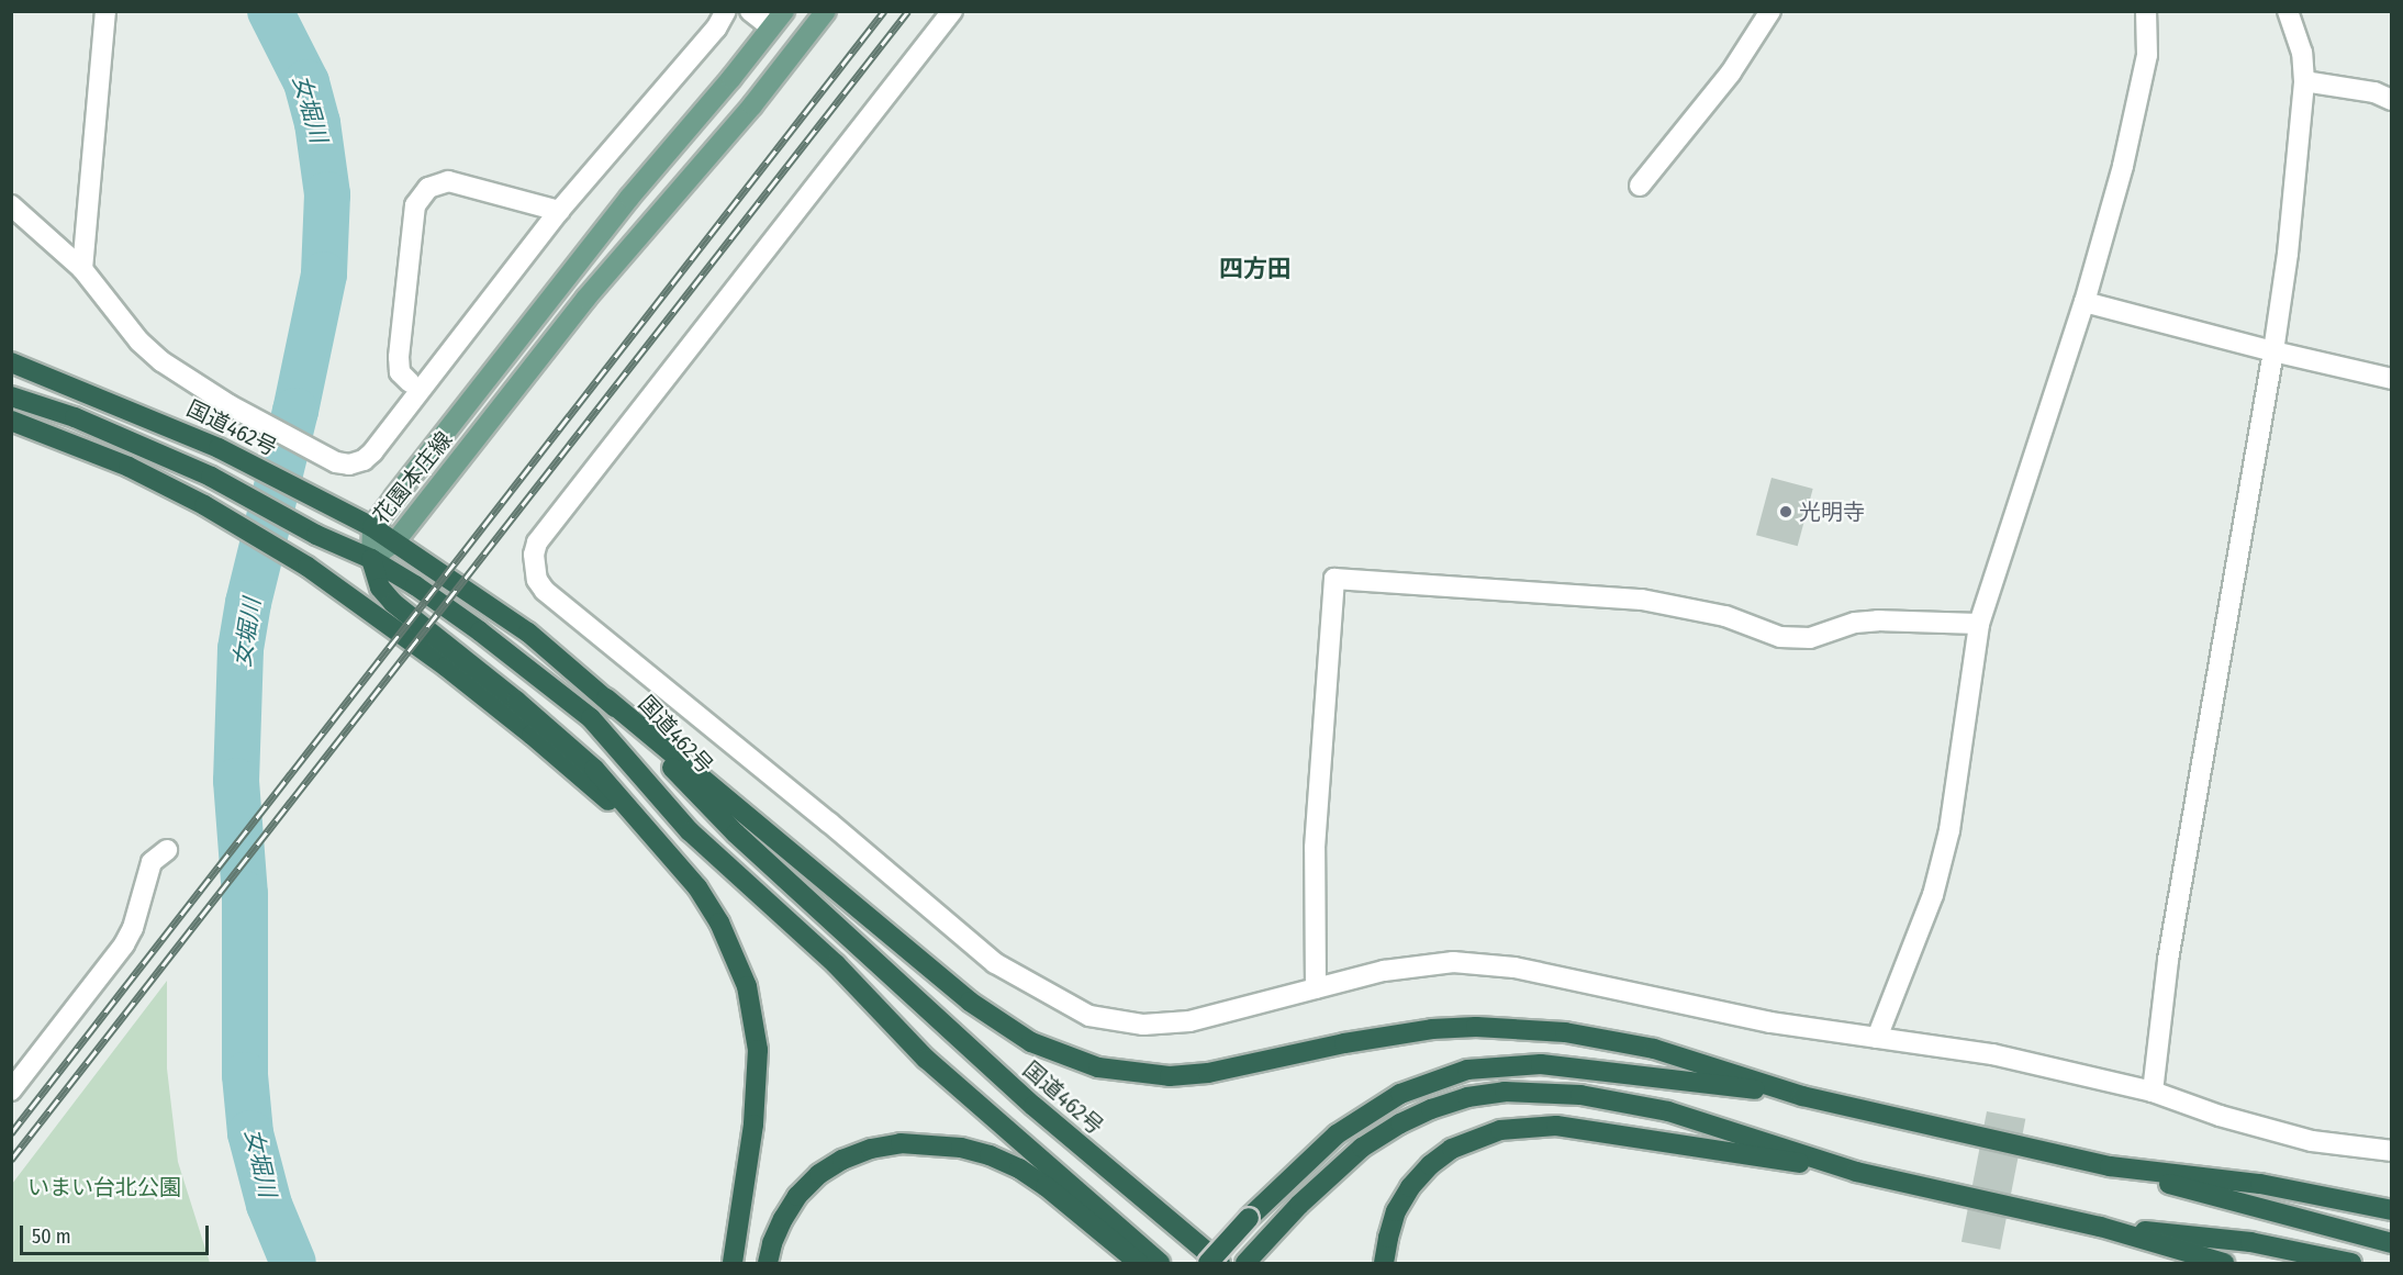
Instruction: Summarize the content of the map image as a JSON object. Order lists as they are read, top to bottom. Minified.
{"streets":{"highway":["国道462号"],"main road":["花園本庄線"]},"crossings":[["国道462号","花園本庄線"]],"districts":["四方田"],"water":["女堀川"],"parks":["いまい台北公園"],"places":["光明寺"],"scale_bar":"50 m"}
